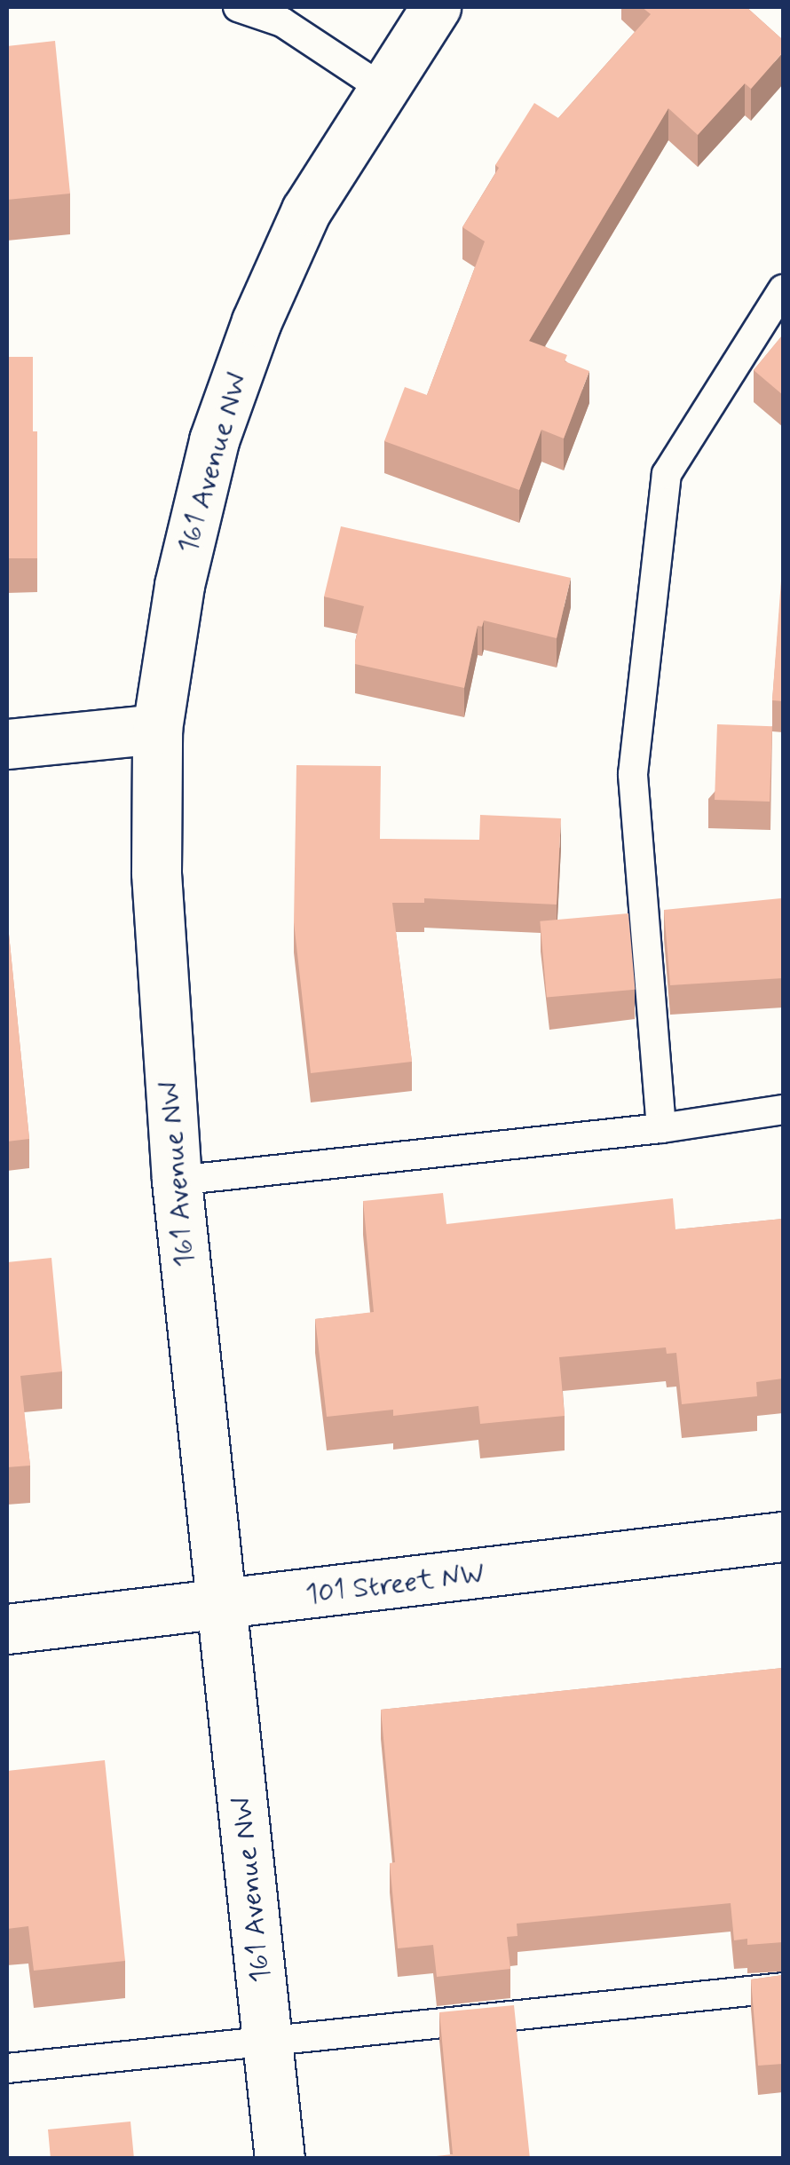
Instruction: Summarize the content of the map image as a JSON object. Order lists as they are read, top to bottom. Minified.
{"streets":{"street":["161 Avenue NW","101 Street NW"]},"crossings":[["161 Avenue NW","101 Street NW"]]}
